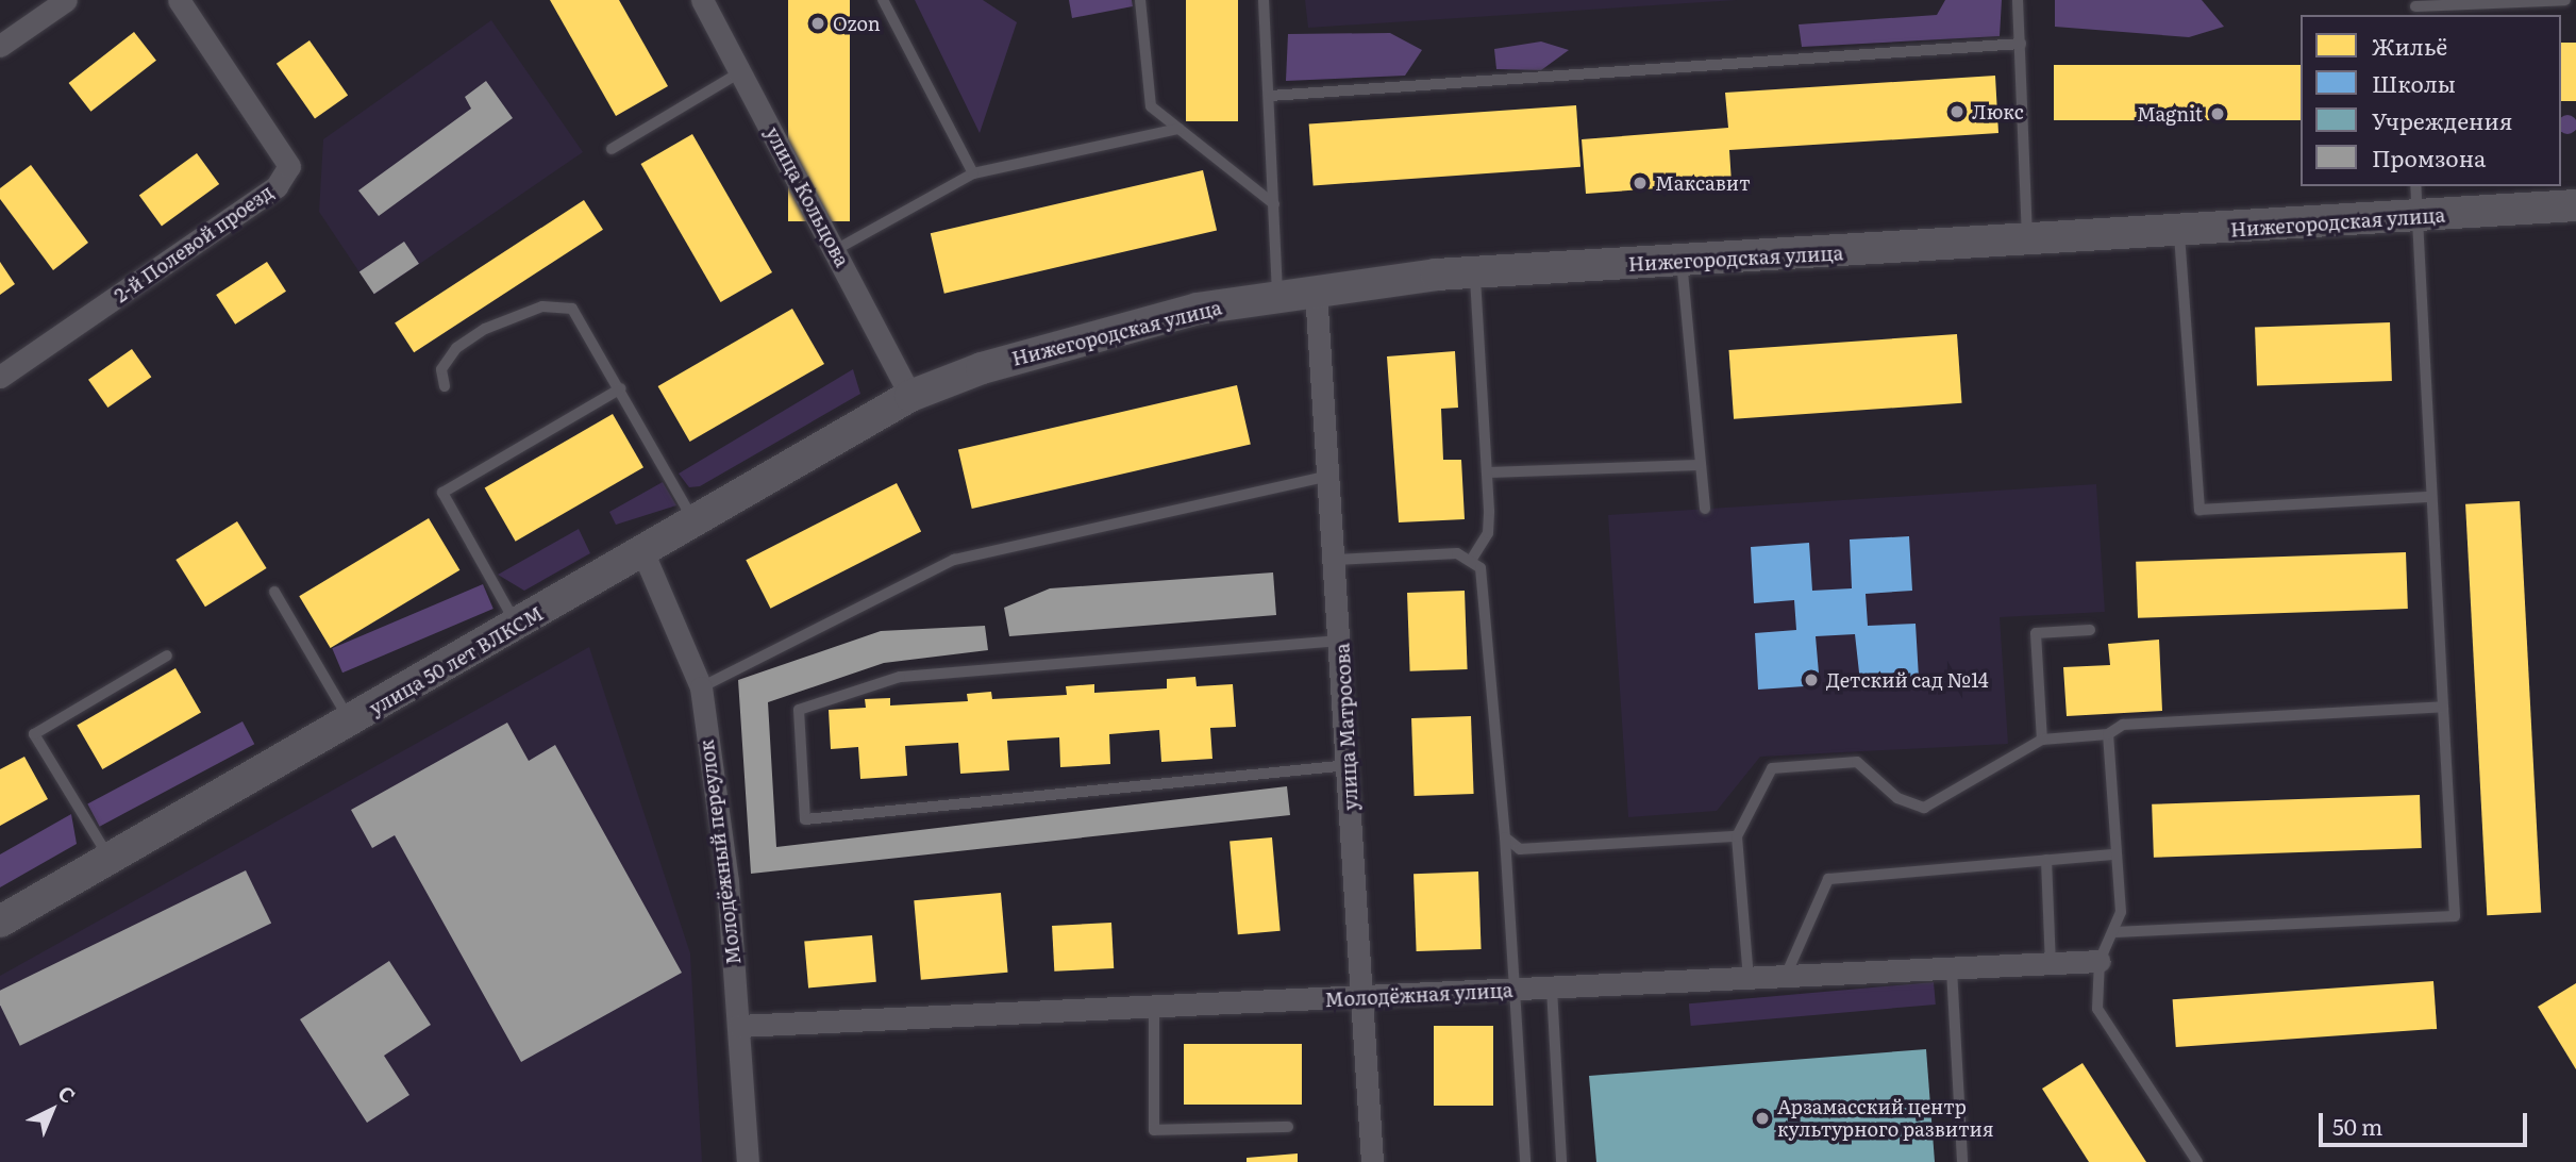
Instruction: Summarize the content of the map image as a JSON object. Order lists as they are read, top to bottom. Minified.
{"streets":{"street":["улица Кольцова","Нижегородская улица","2-й Полевой проезд","улица 50 лет ВЛКСМ","улица Матросова","Молодёжный переулок","Молодёжная улица"]},"crossings":[["улица Кольцова","Нижегородская улица"],["улица Кольцова","улица 50 лет ВЛКСМ"],["Нижегородская улица","улица 50 лет ВЛКСМ"],["Нижегородская улица","улица Матросова"],["улица 50 лет ВЛКСМ","Молодёжный переулок"],["улица Матросова","Молодёжная улица"],["Молодёжный переулок","Молодёжная улица"]],"places":["Ozon","Люкс","Magnit","Максавит","Детский сад №14","Арзамасский центр культурного развития"],"legend":["Жильё","Школы","Учреждения","Промзона"],"scale_bar":"50 m","north":"top right"}
